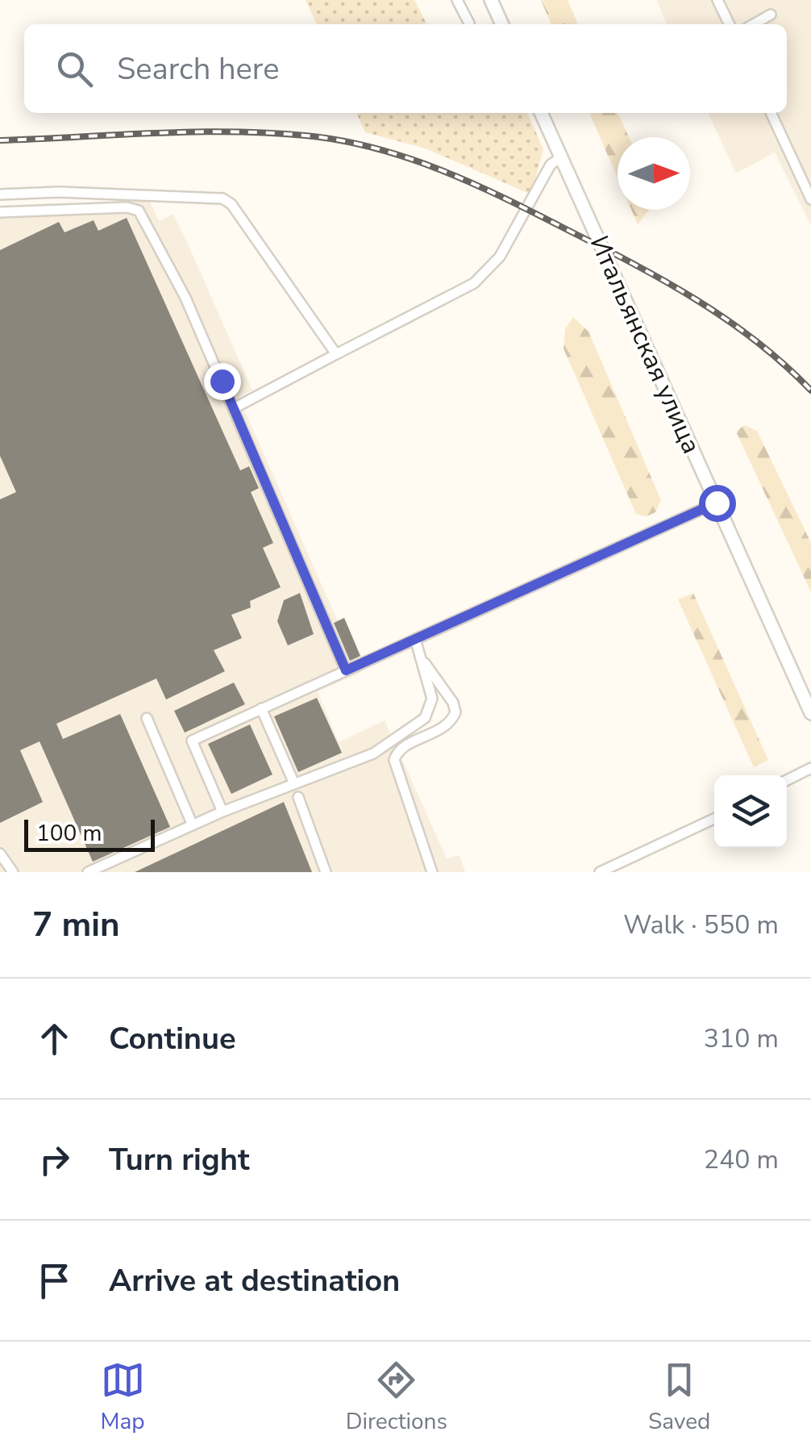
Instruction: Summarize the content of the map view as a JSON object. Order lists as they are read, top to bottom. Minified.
{"streets":{"highway":["Итальянская улица"]},"scale_bar":"100 m","north":"right","page":{"search":"Search here","scale":"100 m","heading":["7 min","Walk · 550 m"],"list":[["Continue","310 m"],["Turn right","240 m"],"Arrive at destination"],"nav":["Map","Directions","Saved"]}}
